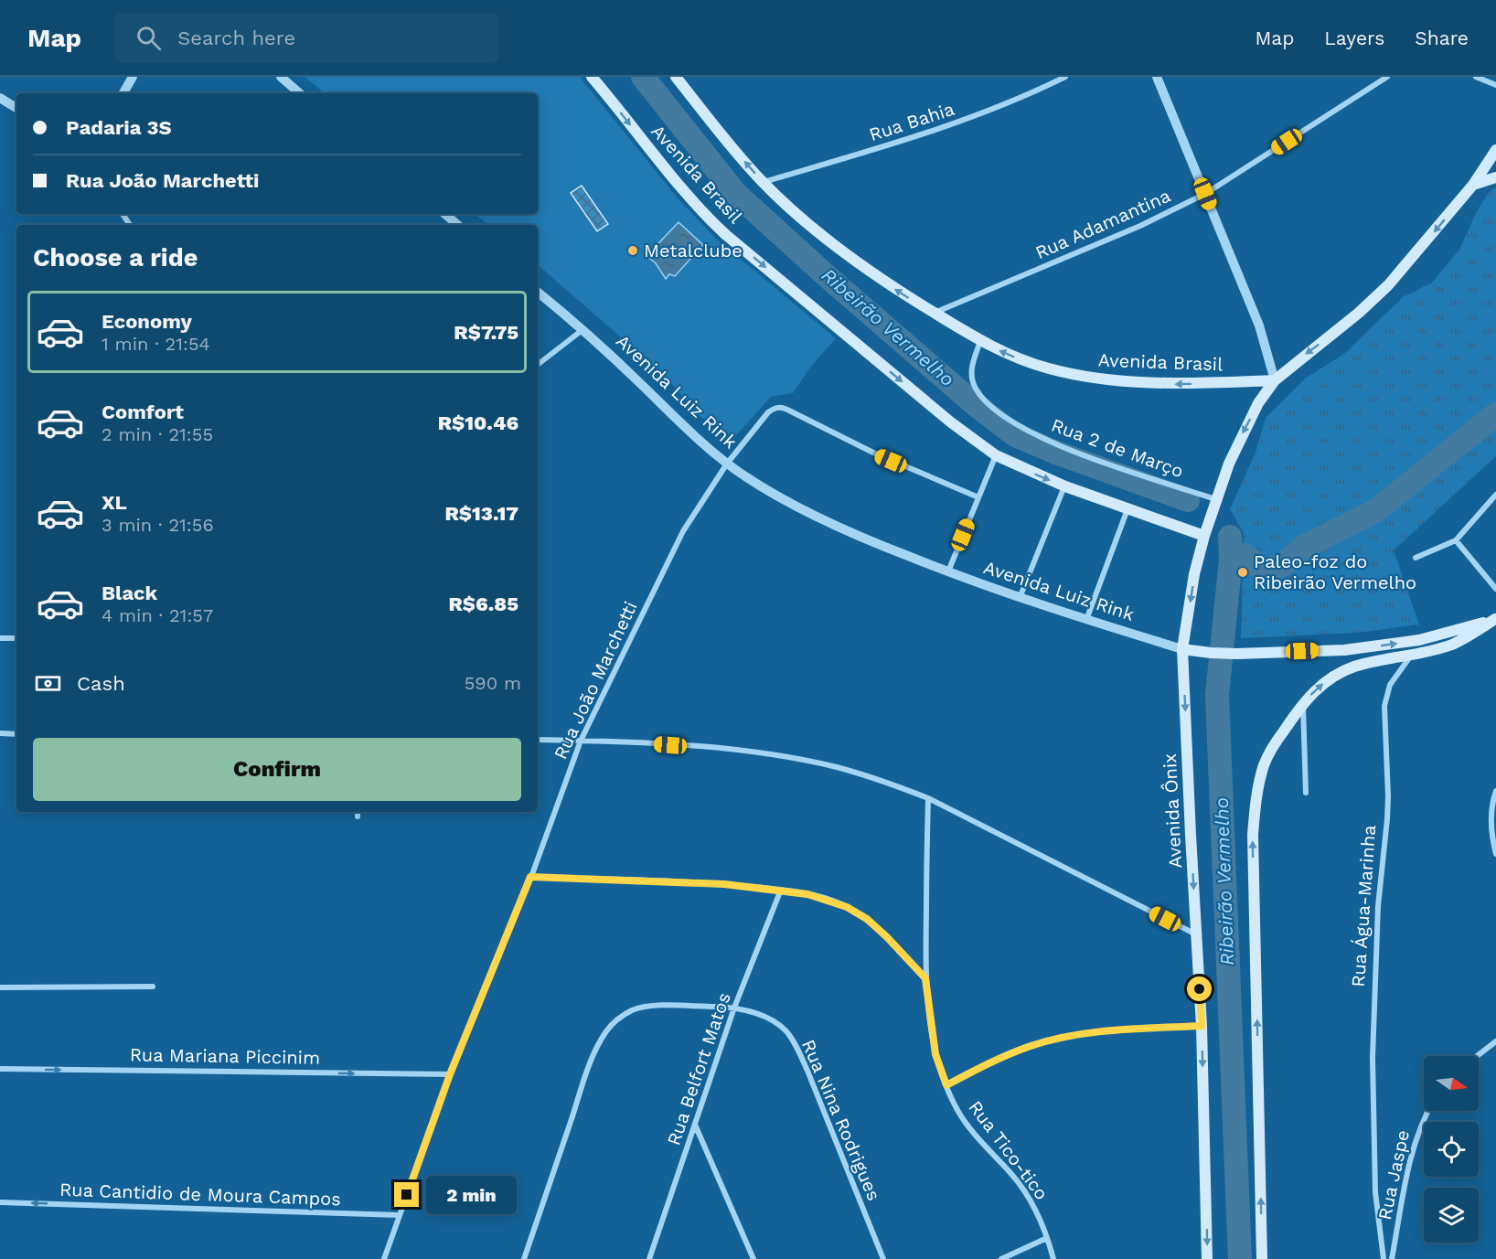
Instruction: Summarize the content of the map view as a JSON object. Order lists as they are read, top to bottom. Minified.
{"streets":{"main road":["Avenida Brasil","Avenida Luiz Rink","Avenida Ônix"],"street":["Rua Bahia","Rua Adamantina","Rua 2 de Março","Rua João Marchetti","Rua Água-Marinha","Rua Mariana Piccinim","Rua Belfort Matos","Rua Nina Rodrigues","Rua Tico-tico","Rua Jaspe","Rua Cantidio de Moura Campos"]},"crossings":[["Rua Bahia","Avenida Brasil"],["Avenida Brasil","Rua Adamantina"],["Avenida Brasil","Rua 2 de Março"],["Avenida Brasil","Avenida Ônix"],["Avenida Luiz Rink","Rua João Marchetti"],["Avenida Luiz Rink","Avenida Ônix"],["Rua 2 de Março","Avenida Ônix"],["Rua João Marchetti","Rua Mariana Piccinim"],["Rua João Marchetti","Rua Cantidio de Moura Campos"],["Rua Belfort Matos","Rua Nina Rodrigues"]],"one_way":["Rua Mariana Piccinim","Rua Cantidio de Moura Campos"],"water":["Ribeirão Vermelho"],"places":["Metalclube","Paleo-foz do Ribeirão Vermelho"],"north":"right","page":{"header":"Map","search":"Search here","nav":["Map","Layers","Share"],"banner":["Padaria 3S","Rua João Marchetti"],"heading":"Choose a ride","list":[{"name":"Economy","note":"1 min · 21:54","value":"R$7.75"},{"name":"Comfort","note":"2 min · 21:55","value":"R$10.46"},{"name":"XL","note":"3 min · 21:56","value":"R$13.17"},{"name":"Black","note":"4 min · 21:57","value":"R$6.85"}],"pay":["Cash","590 m"],"buttons":"Confirm","bubble":"2 min"}}
